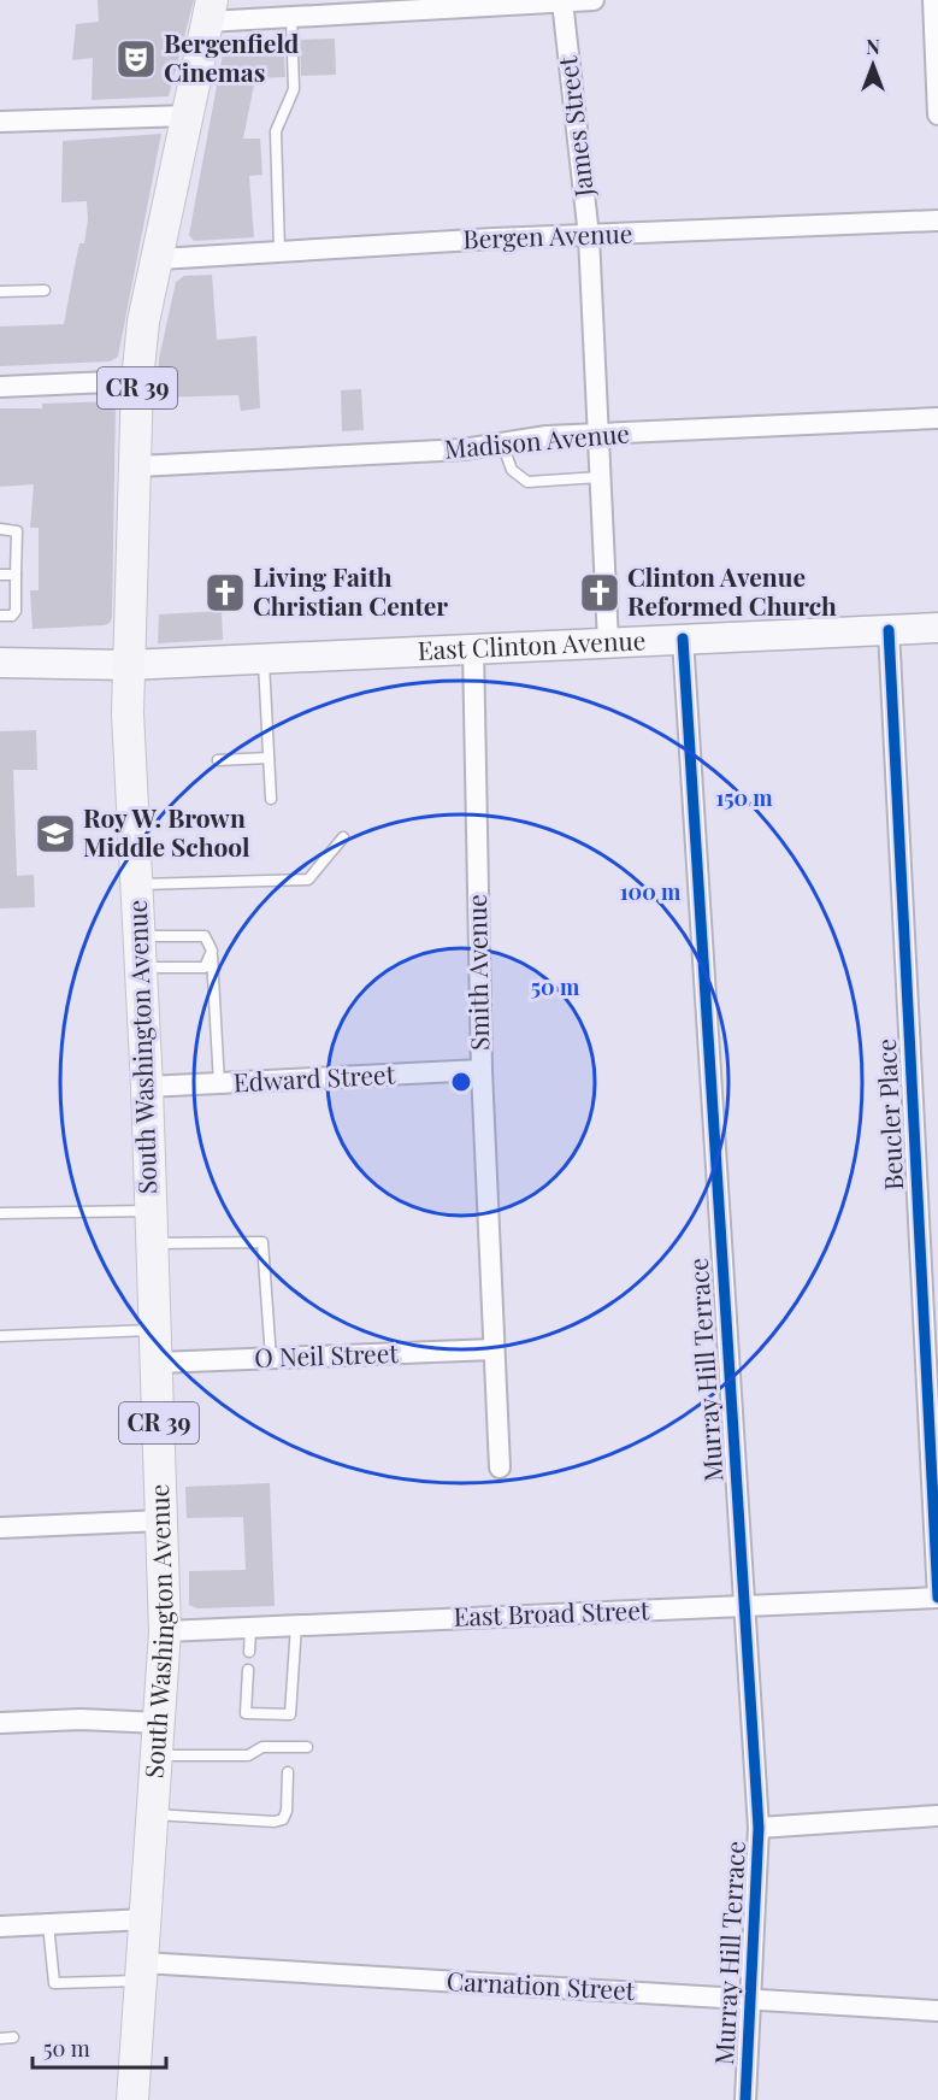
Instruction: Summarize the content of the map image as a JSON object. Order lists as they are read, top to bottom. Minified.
{"streets":{"main road":["CR 39","South Washington Avenue"],"street":["James Street","Bergen Avenue","Madison Avenue","East Clinton Avenue","Smith Avenue","Edward Street","Beucler Place","O Neil Street","Murray Hill Terrace","East Broad Street","Carnation Street"]},"crossings":[["James Street","Bergen Avenue"],["James Street","Madison Avenue"],["James Street","East Clinton Avenue"],["Bergen Avenue","South Washington Avenue"],["Madison Avenue","South Washington Avenue"],["East Clinton Avenue","Smith Avenue"],["East Clinton Avenue","South Washington Avenue"],["East Clinton Avenue","Beucler Place"],["East Clinton Avenue","Murray Hill Terrace"],["Smith Avenue","Edward Street"],["Smith Avenue","O Neil Street"],["South Washington Avenue","Edward Street"],["South Washington Avenue","O Neil Street"],["South Washington Avenue","East Broad Street"],["South Washington Avenue","Carnation Street"],["Beucler Place","East Broad Street"],["Murray Hill Terrace","East Broad Street"],["Murray Hill Terrace","Carnation Street"]],"places":{"theatre":["Bergenfield Cinemas"],"church":["Living Faith Christian Center","Clinton Avenue Reformed Church"],"school or university":["Roy W. Brown Middle School"]},"scale_bar":"50 m","north":"top","rings":["150 m","100 m","50 m"]}
